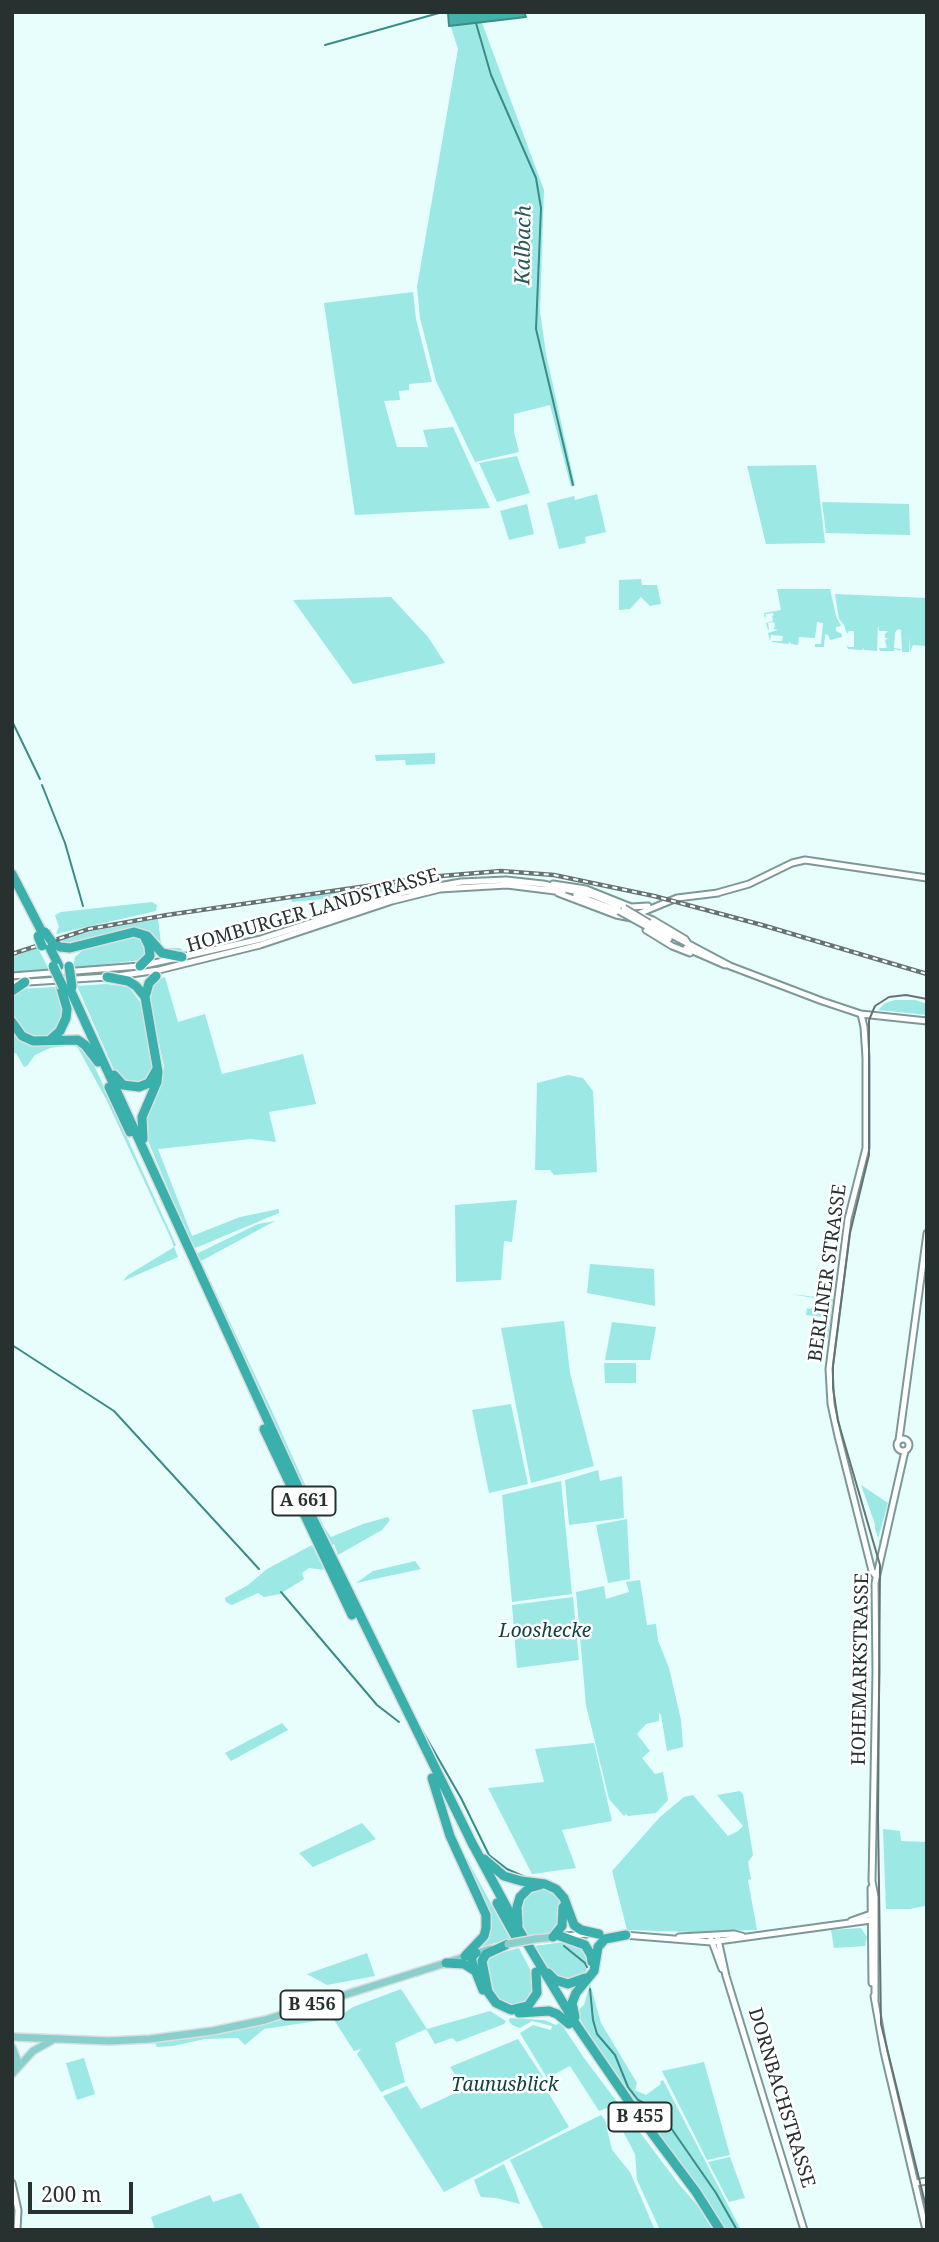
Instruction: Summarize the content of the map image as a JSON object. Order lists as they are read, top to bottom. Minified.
{"streets":{"highway":["A 661","B 455"],"main road":["B 456"],"street":["HOMBURGER LANDSTRASSE","BERLINER STRASSE","HOHEMARKSTRASSE","DORNBACHSTRASSE"]},"crossings":[["BERLINER STRASSE","HOHEMARKSTRASSE"],["A 661","B 456"],["A 661","B 455"]],"water":["Kalbach"],"parks":["Looshecke","Taunusblick"],"scale_bar":"200 m"}
